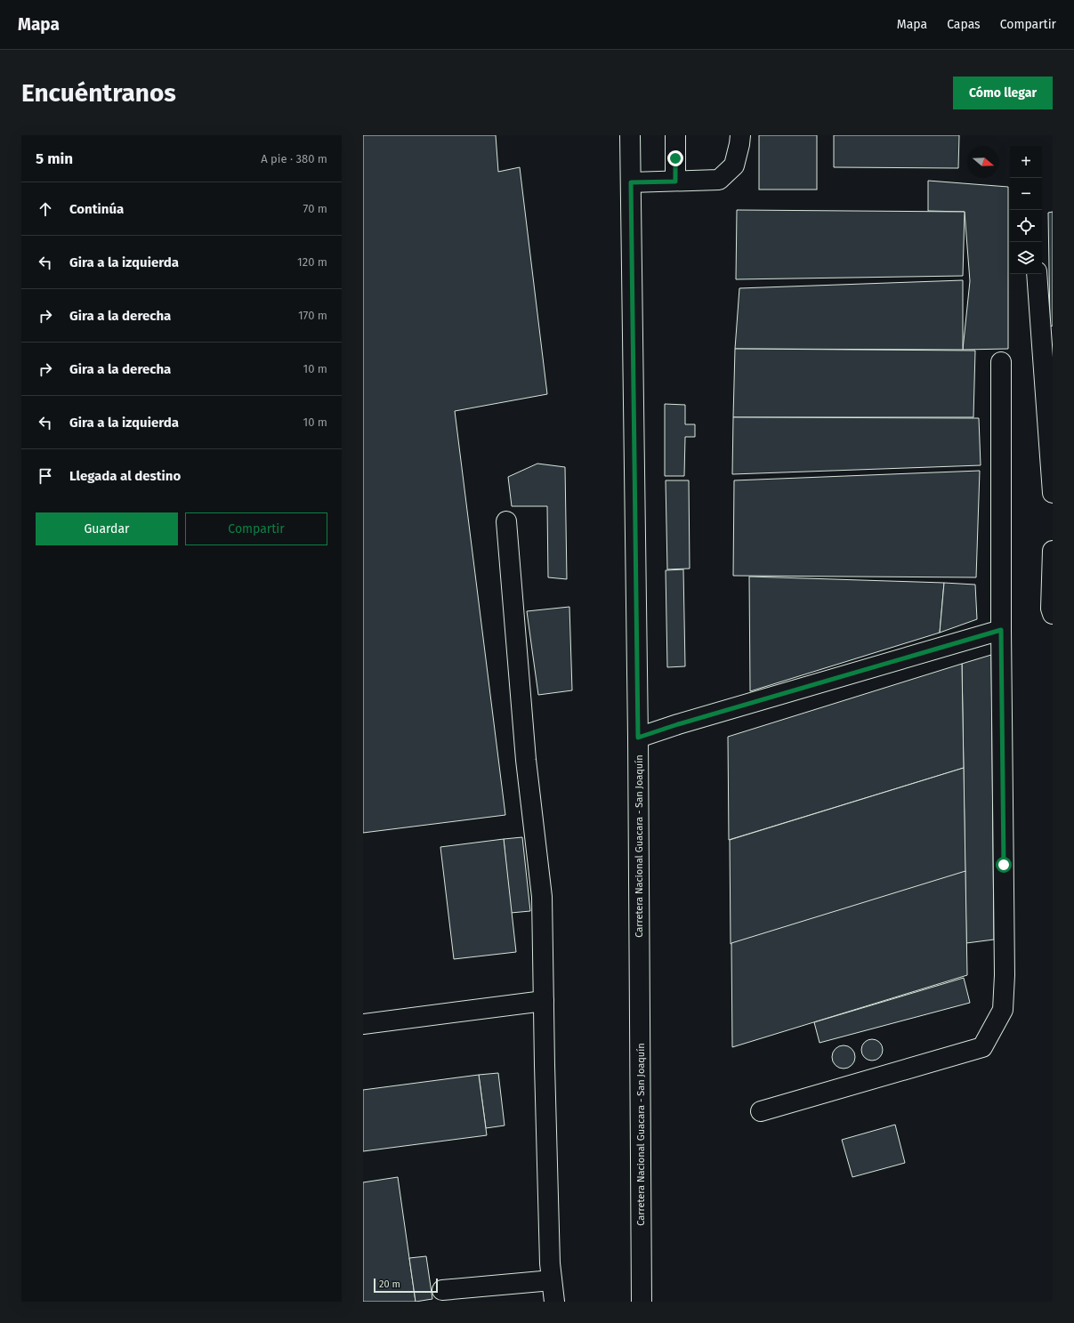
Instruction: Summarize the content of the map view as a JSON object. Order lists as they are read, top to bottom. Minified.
{"streets":{"main road":["Carretera Nacional Guacara - San Joaquín"]},"scale_bar":"20 m","north":"right","page":{"header":"Mapa","nav":["Mapa","Capas","Compartir"],"buttons":["Cómo llegar",["Guardar","Compartir"]],"title":"Encuéntranos","heading":["5 min","A pie · 380 m"],"map_buttons":["+","−"],"list":[["Continúa","70 m"],["Gira a la izquierda","120 m"],["Gira a la derecha","170 m"],["Gira a la derecha","10 m"],["Gira a la izquierda","10 m"],"Llegada al destino"],"scale":"20 m"}}
